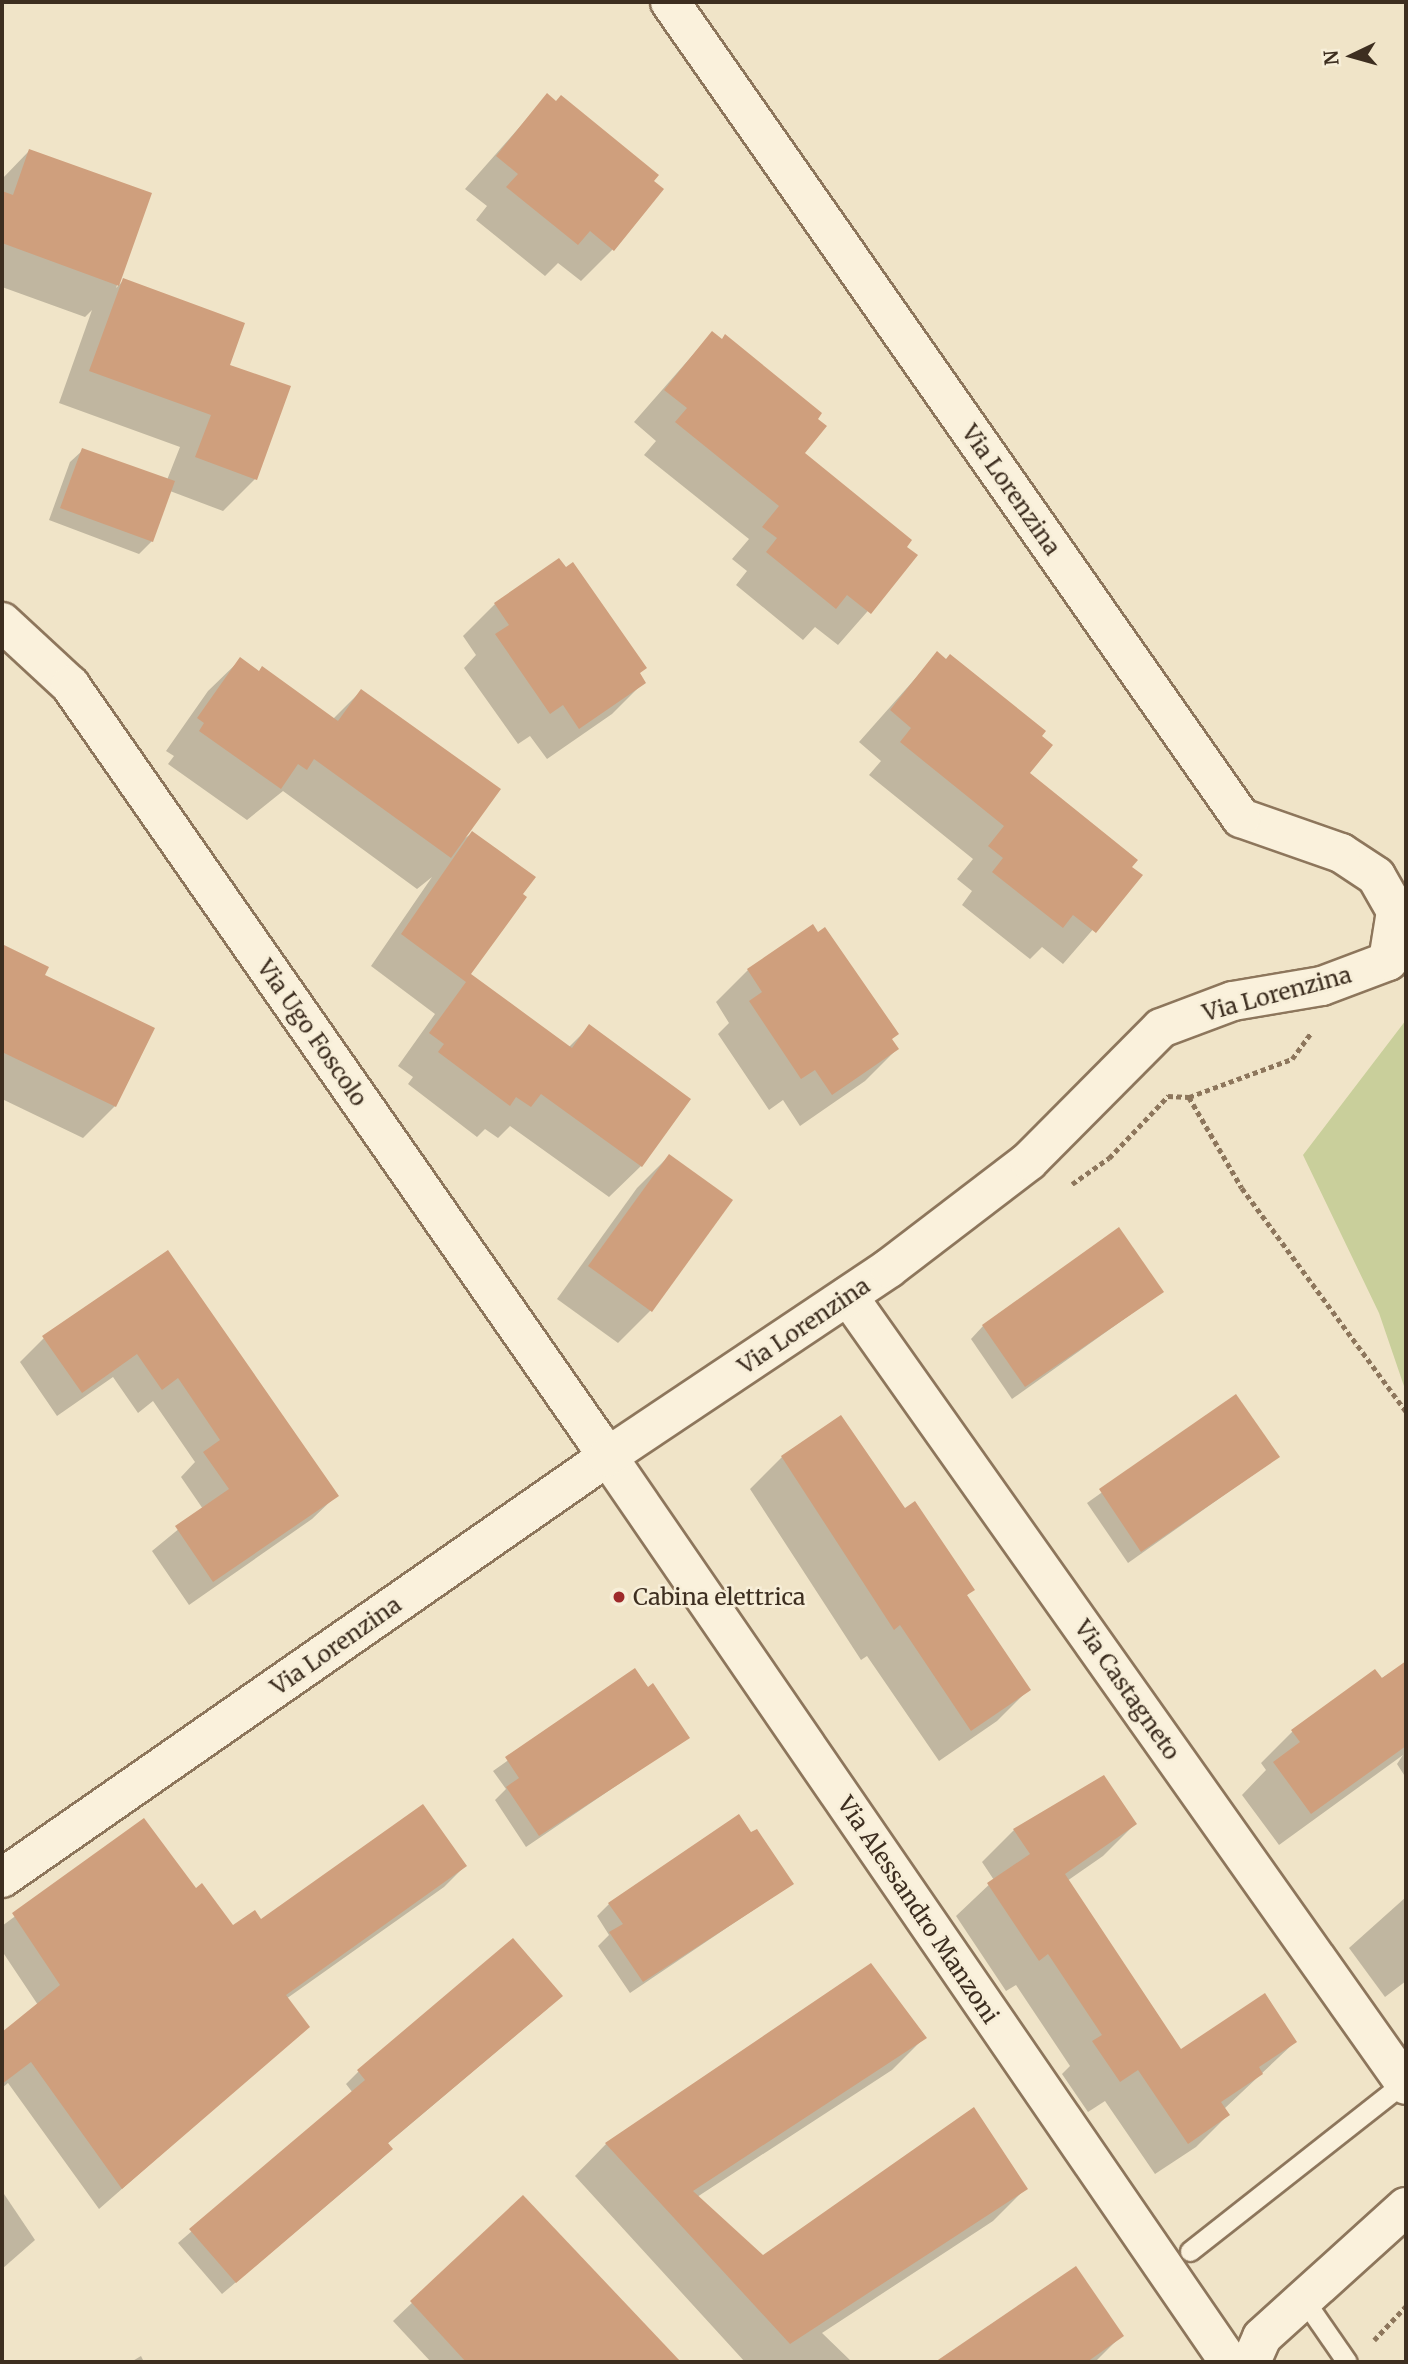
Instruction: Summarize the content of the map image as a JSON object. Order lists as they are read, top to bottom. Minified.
{"streets":{"street":["Via Lorenzina","Via Ugo Foscolo","Via Castagneto","Via Alessandro Manzoni"]},"crossings":[["Via Lorenzina","Via Ugo Foscolo"],["Via Lorenzina","Via Castagneto"],["Via Lorenzina","Via Alessandro Manzoni"],["Via Ugo Foscolo","Via Alessandro Manzoni"]],"places":["Cabina elettrica"],"north":"left"}
